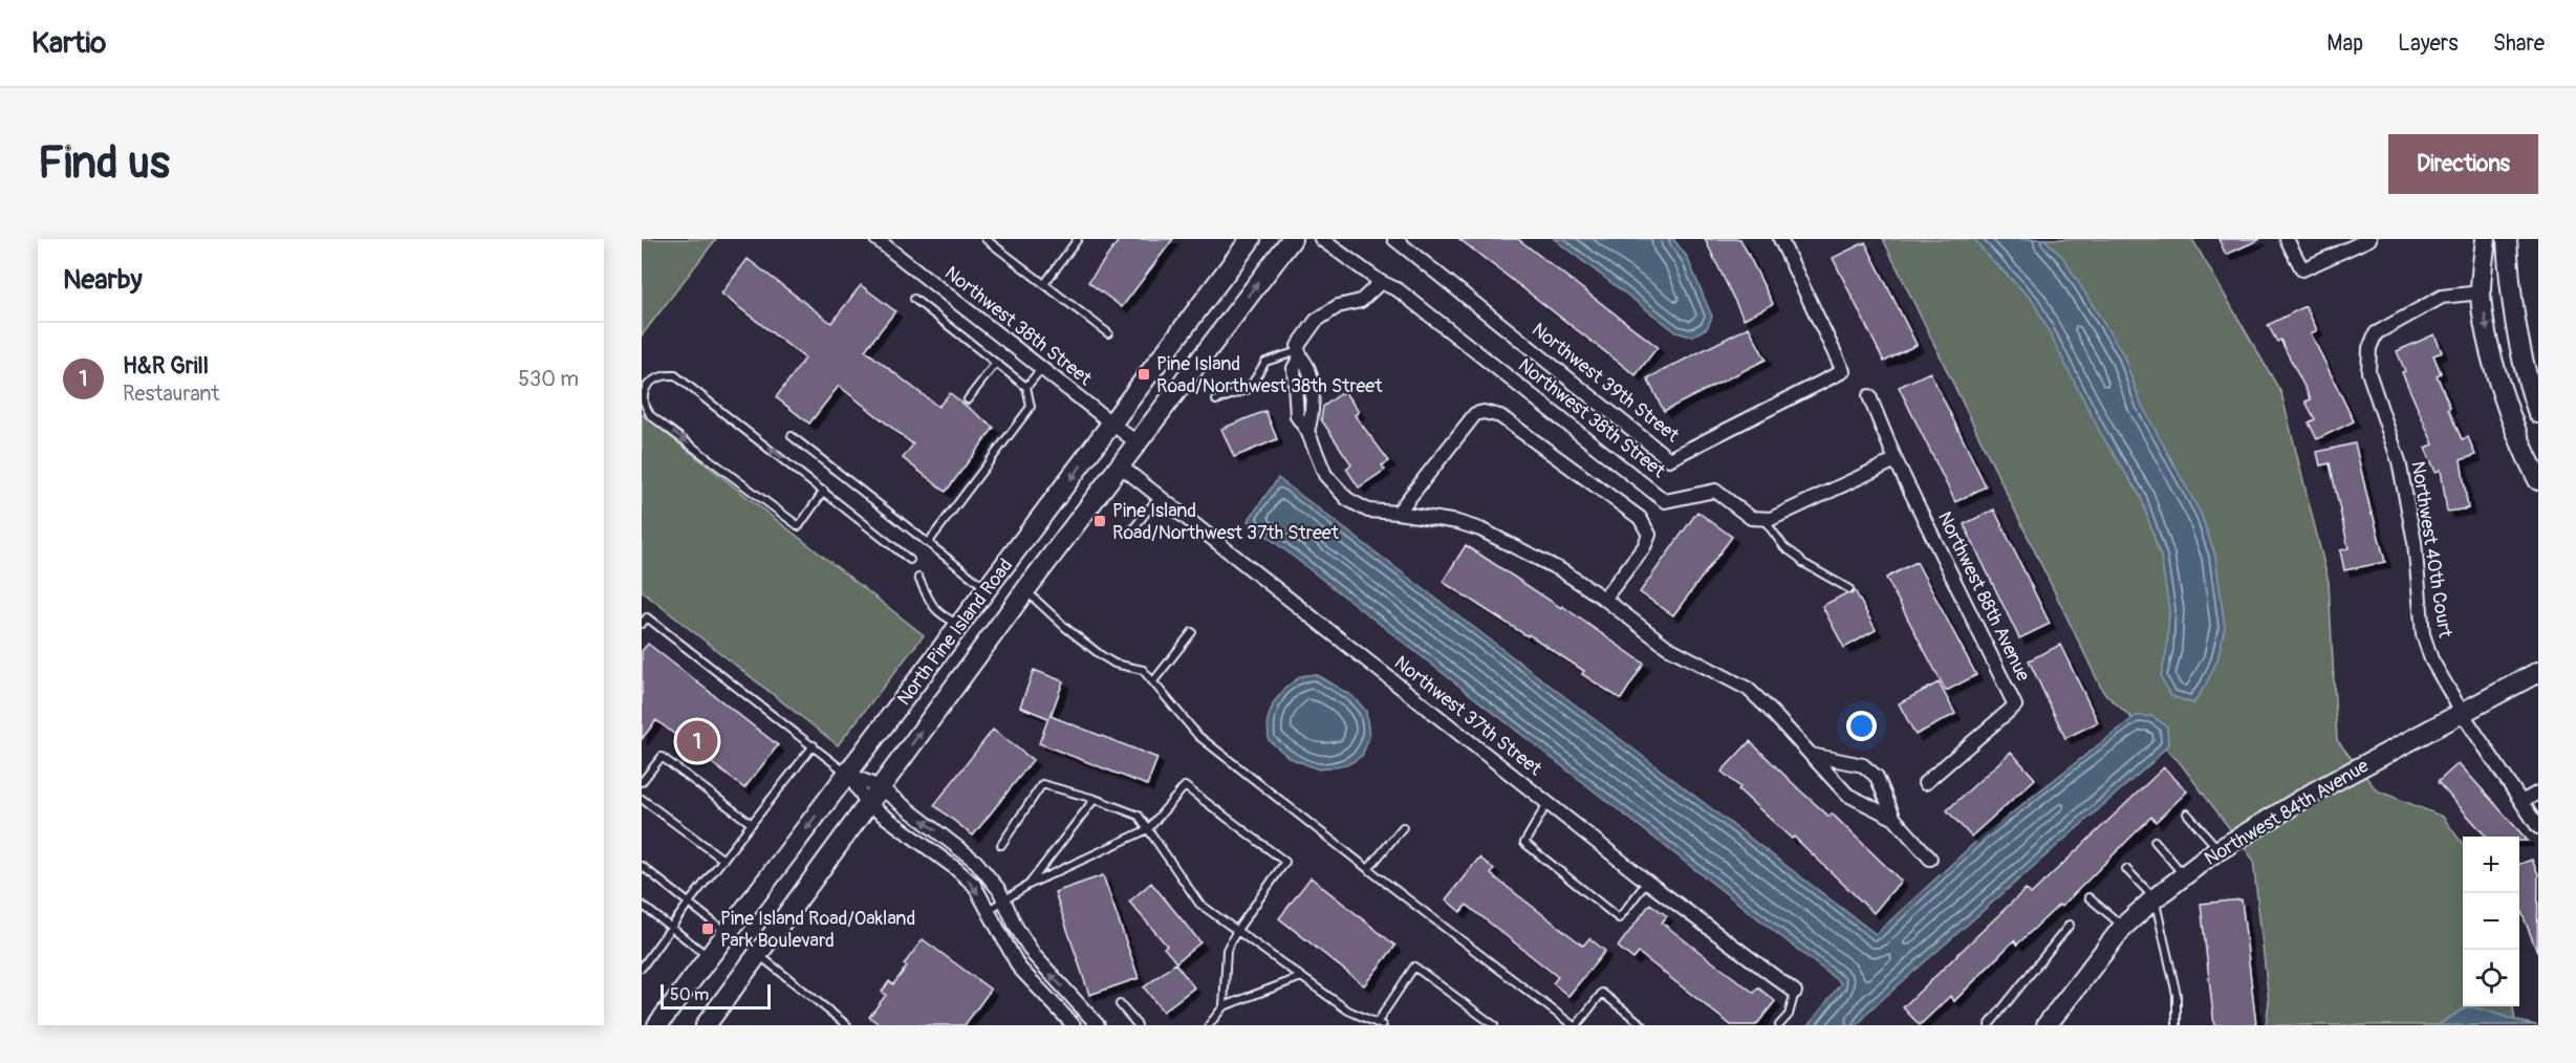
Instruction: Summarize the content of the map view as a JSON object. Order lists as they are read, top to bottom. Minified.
{"streets":{"main road":["North Pine Island Road","Northwest 84th Avenue"],"street":["Northwest 38th Street","Northwest 39th Street","Northwest 40th Court","Northwest 88th Avenue","Northwest 37th Street"]},"crossings":[["Northwest 38th Street","North Pine Island Road"],["Northwest 40th Court","Northwest 84th Avenue"],["North Pine Island Road","Northwest 37th Street"]],"places":{"transit":["Pine Island Road/Northwest 38th Street","Pine Island Road/Northwest 37th Street","Pine Island Road/Oakland Park Boulevard"]},"scale_bar":"50 m","page":{"header":"Kartio","nav":["Map","Layers","Share"],"buttons":"Directions","title":"Find us","heading":"Nearby","list":[{"mark":"1","name":"H&R Grill","note":"Restaurant","value":"530 m"}],"pins":"1","map_buttons":["+","−"],"scale":"50 m"}}
